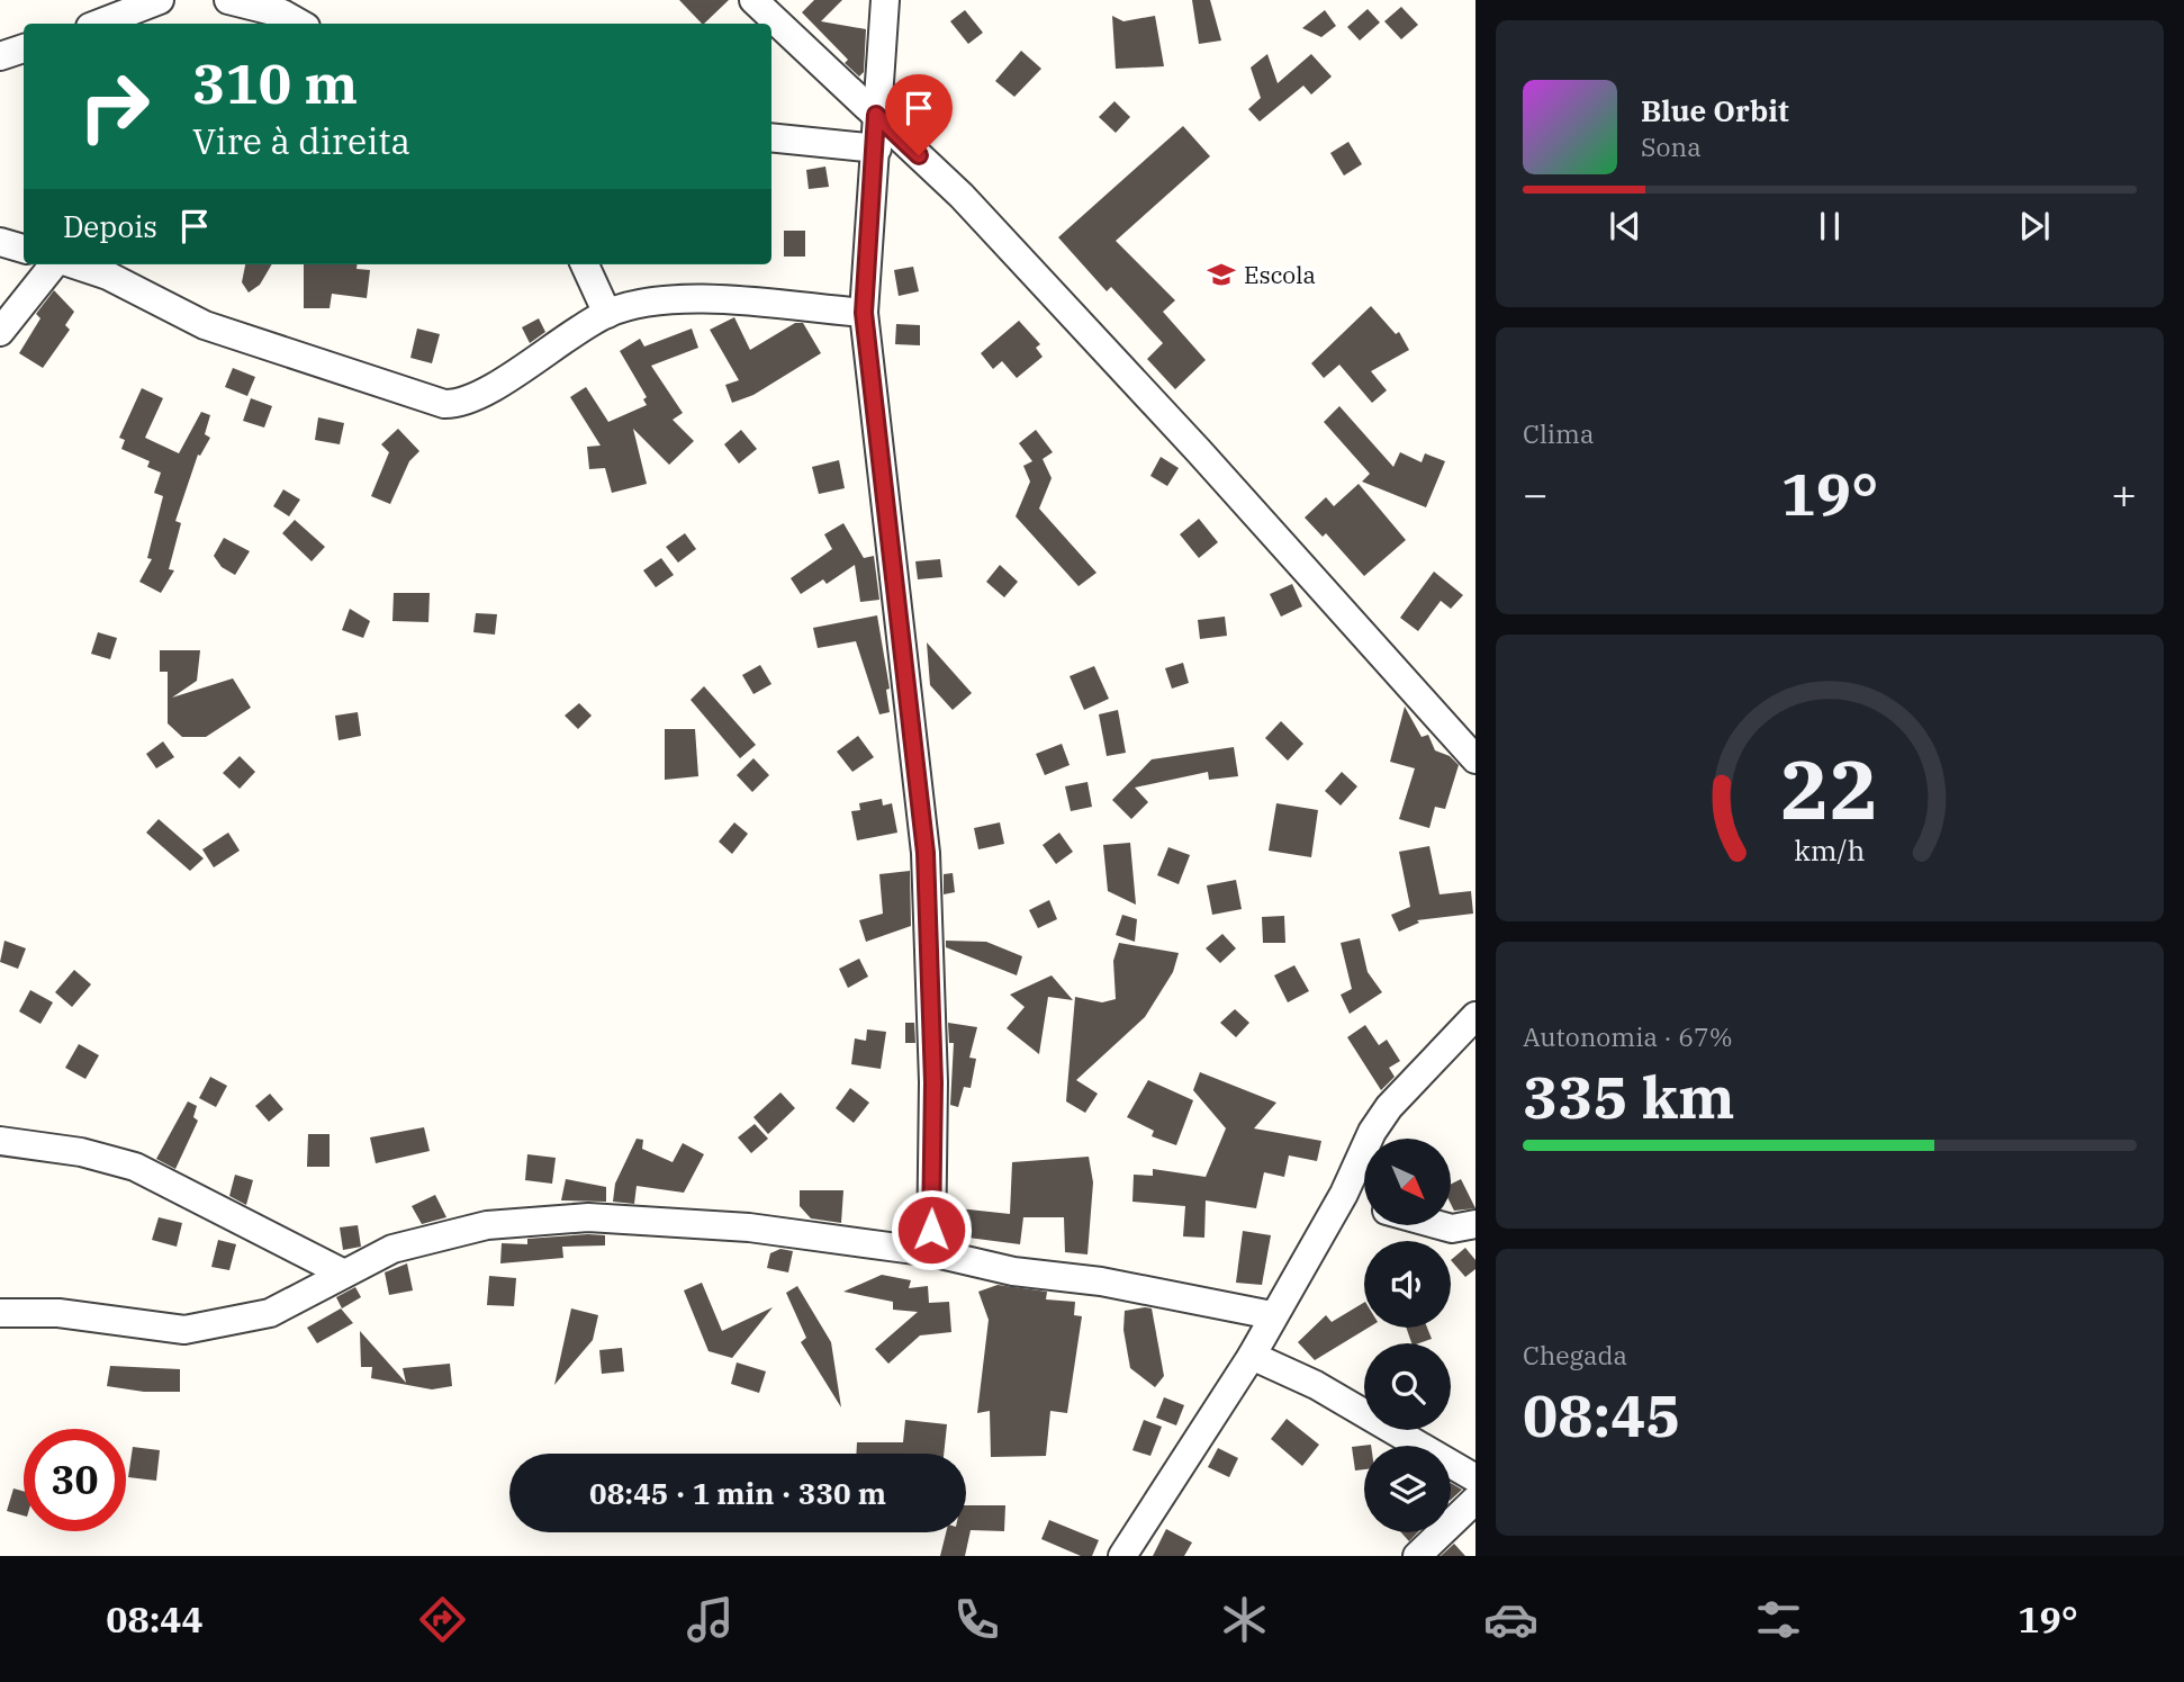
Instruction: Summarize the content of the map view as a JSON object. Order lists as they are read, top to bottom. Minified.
{"places":{"school or university":["Escola"]},"north":"bottom right","page":{"turn":["310 m","Vire à direita"],"song":["Blue Orbit","Sona"],"then":"Depois","tile":["Clima",["Autonomia · 67%","335 km"],["Chegada","08:45"]],"heat":["−","19°","+"],"limit":"30","trip":"08:45 · 1 min · 330 m","tabs":["08:44","19°"],"gauge":["22","km/h"]}}
